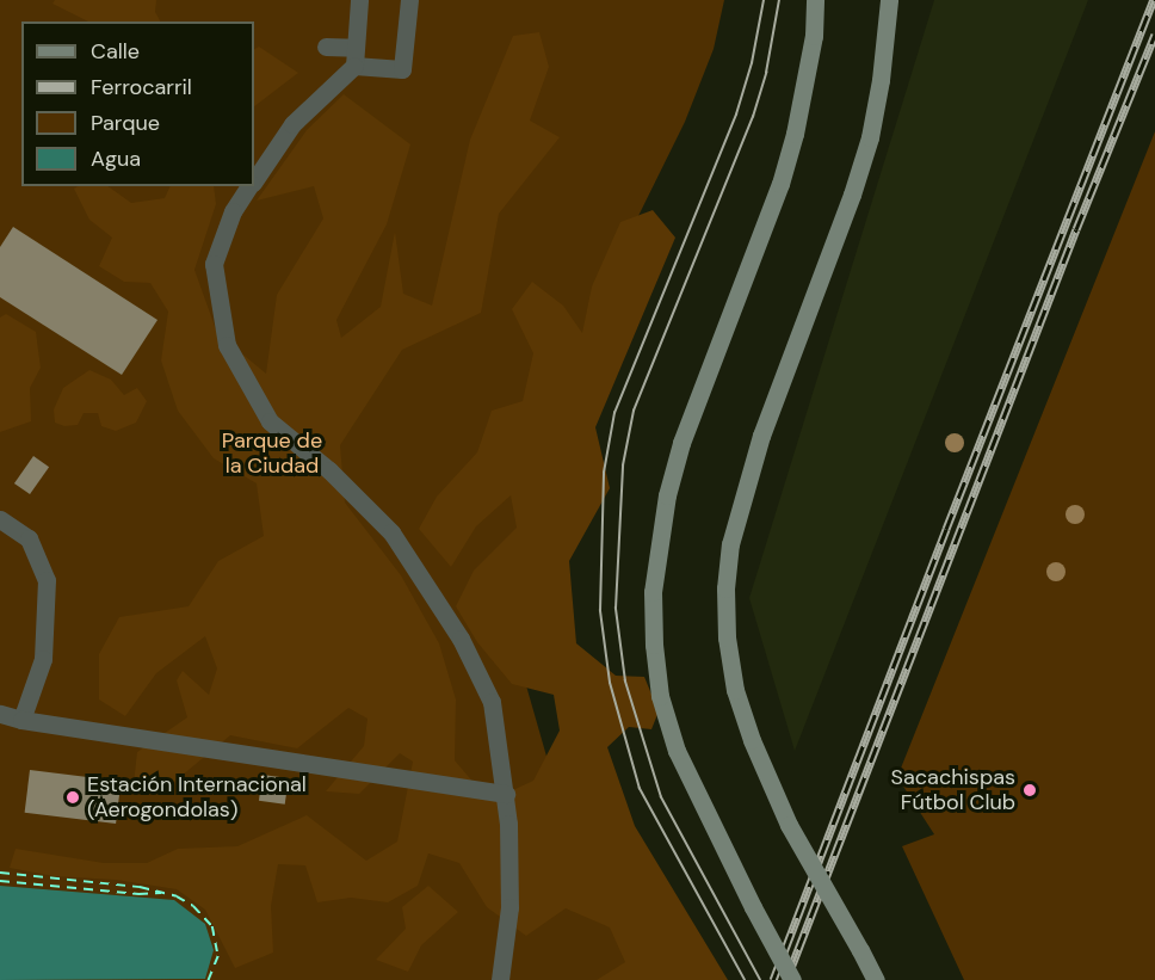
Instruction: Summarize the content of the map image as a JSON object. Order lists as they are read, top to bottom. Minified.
{"parks":["Parque de la Ciudad"],"places":["Sacachispas Fútbol Club","Estación Internacional (Aerogondolas)"],"legend":["Calle","Ferrocarril","Parque","Agua"]}
